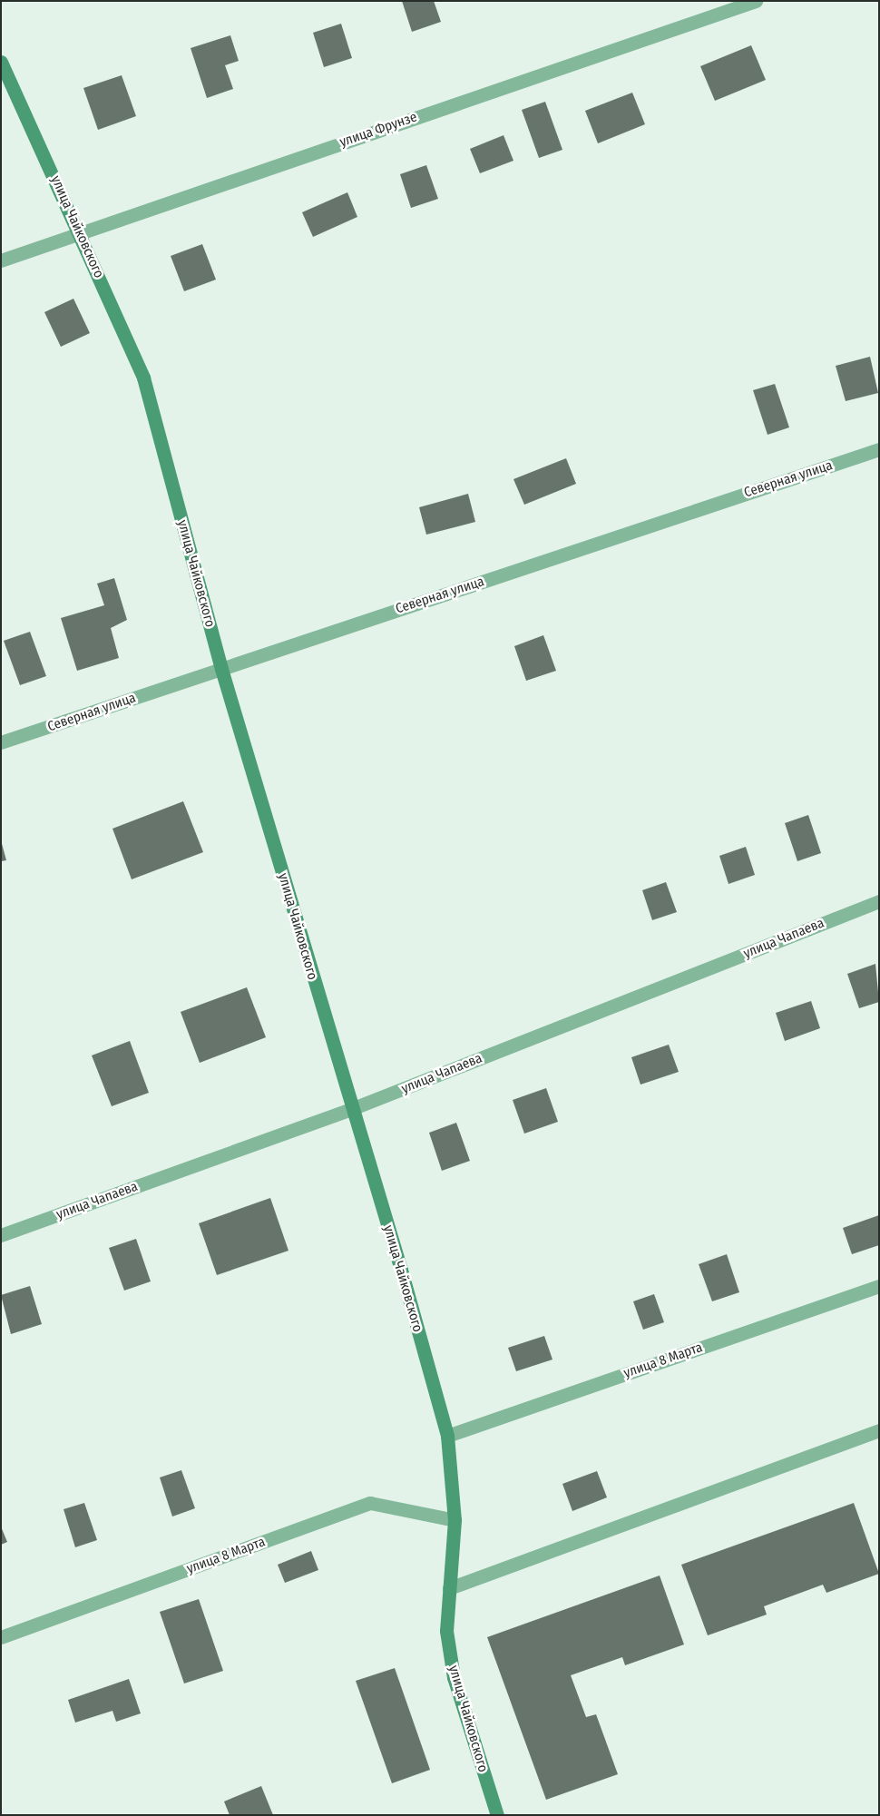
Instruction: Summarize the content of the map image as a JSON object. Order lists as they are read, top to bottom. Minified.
{"streets":{"street":["улица Фрунзе","улица Чайковского","Северная улица","улица Чапаева","улица 8 Марта"]},"crossings":[["улица Фрунзе","улица Чайковского"],["улица Чайковского","Северная улица"],["улица Чайковского","улица Чапаева"],["улица Чайковского","улица 8 Марта"]]}
